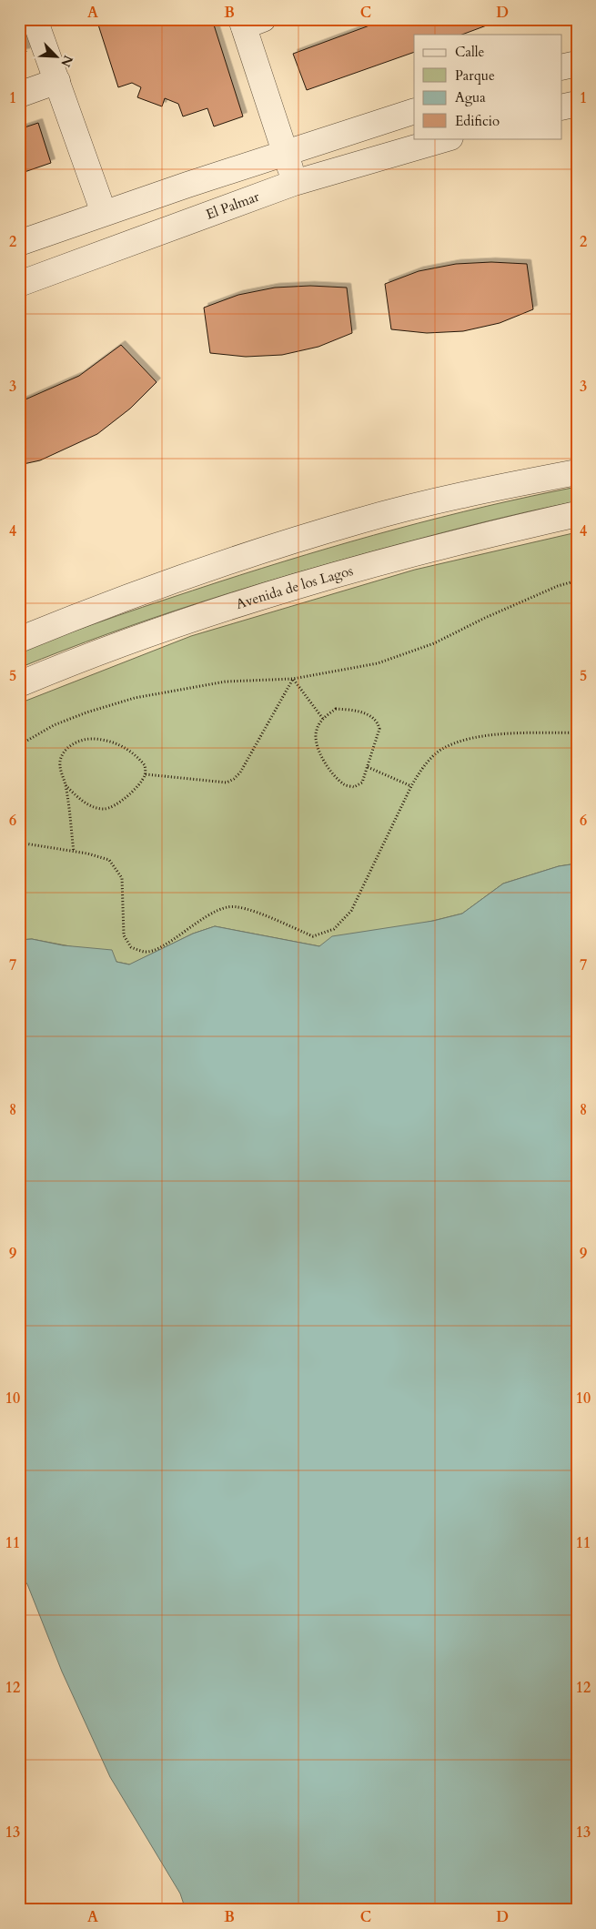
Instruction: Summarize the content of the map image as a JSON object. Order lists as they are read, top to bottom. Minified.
{"streets":{"street":["El Palmar","Avenida de los Lagos"]},"legend":["Calle","Parque","Agua","Edificio"],"north":"bottom right","grid":{"columns":["A","B","C","D"],"rows":["1","2","3","4","5","6","7","8","9","10","11","12","13"]}}
